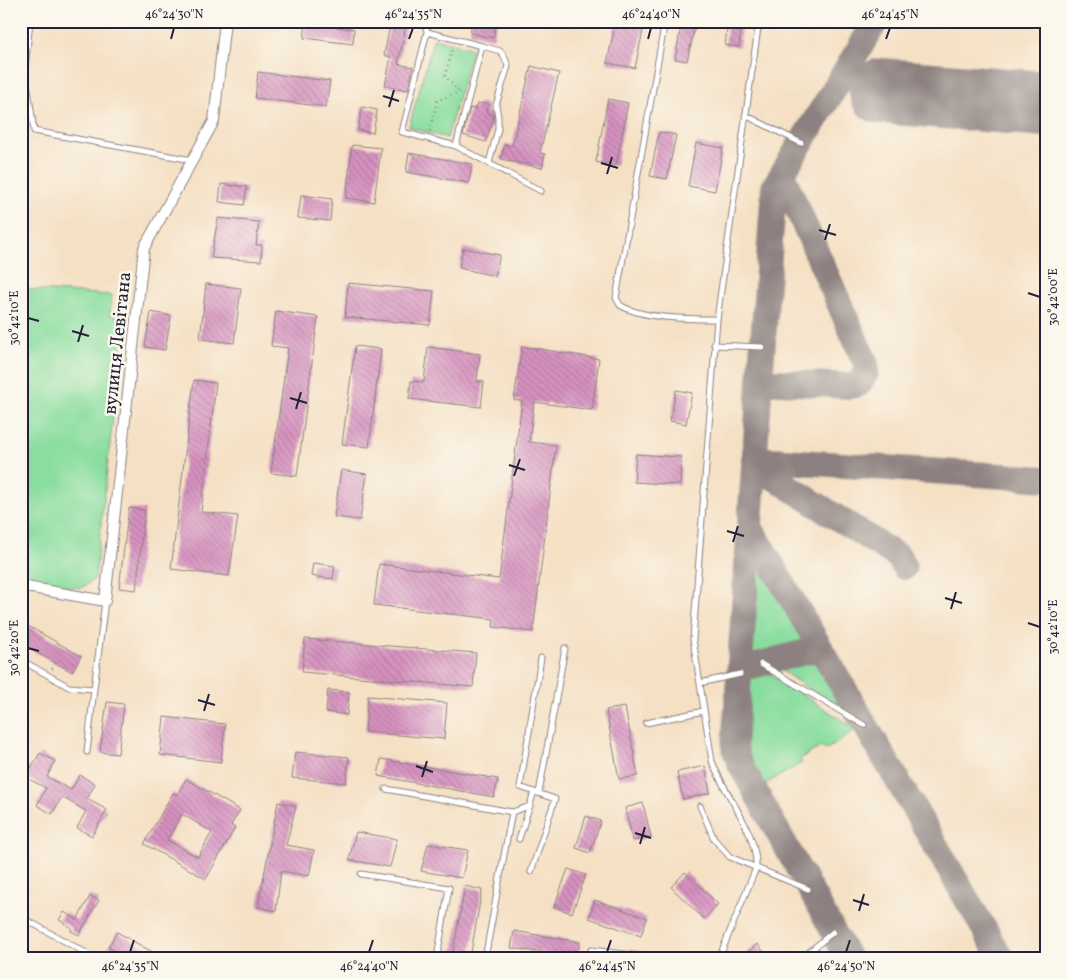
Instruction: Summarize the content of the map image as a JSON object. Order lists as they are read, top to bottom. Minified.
{"streets":{"street":["вулиця Левітана"]},"coordinates":["46°24'30\"N","46°24'35\"N","46°24'40\"N","46°24'45\"N","30°42'00\"E","30°42'10\"E","30°42'20\"E","46°24'50\"N"]}
